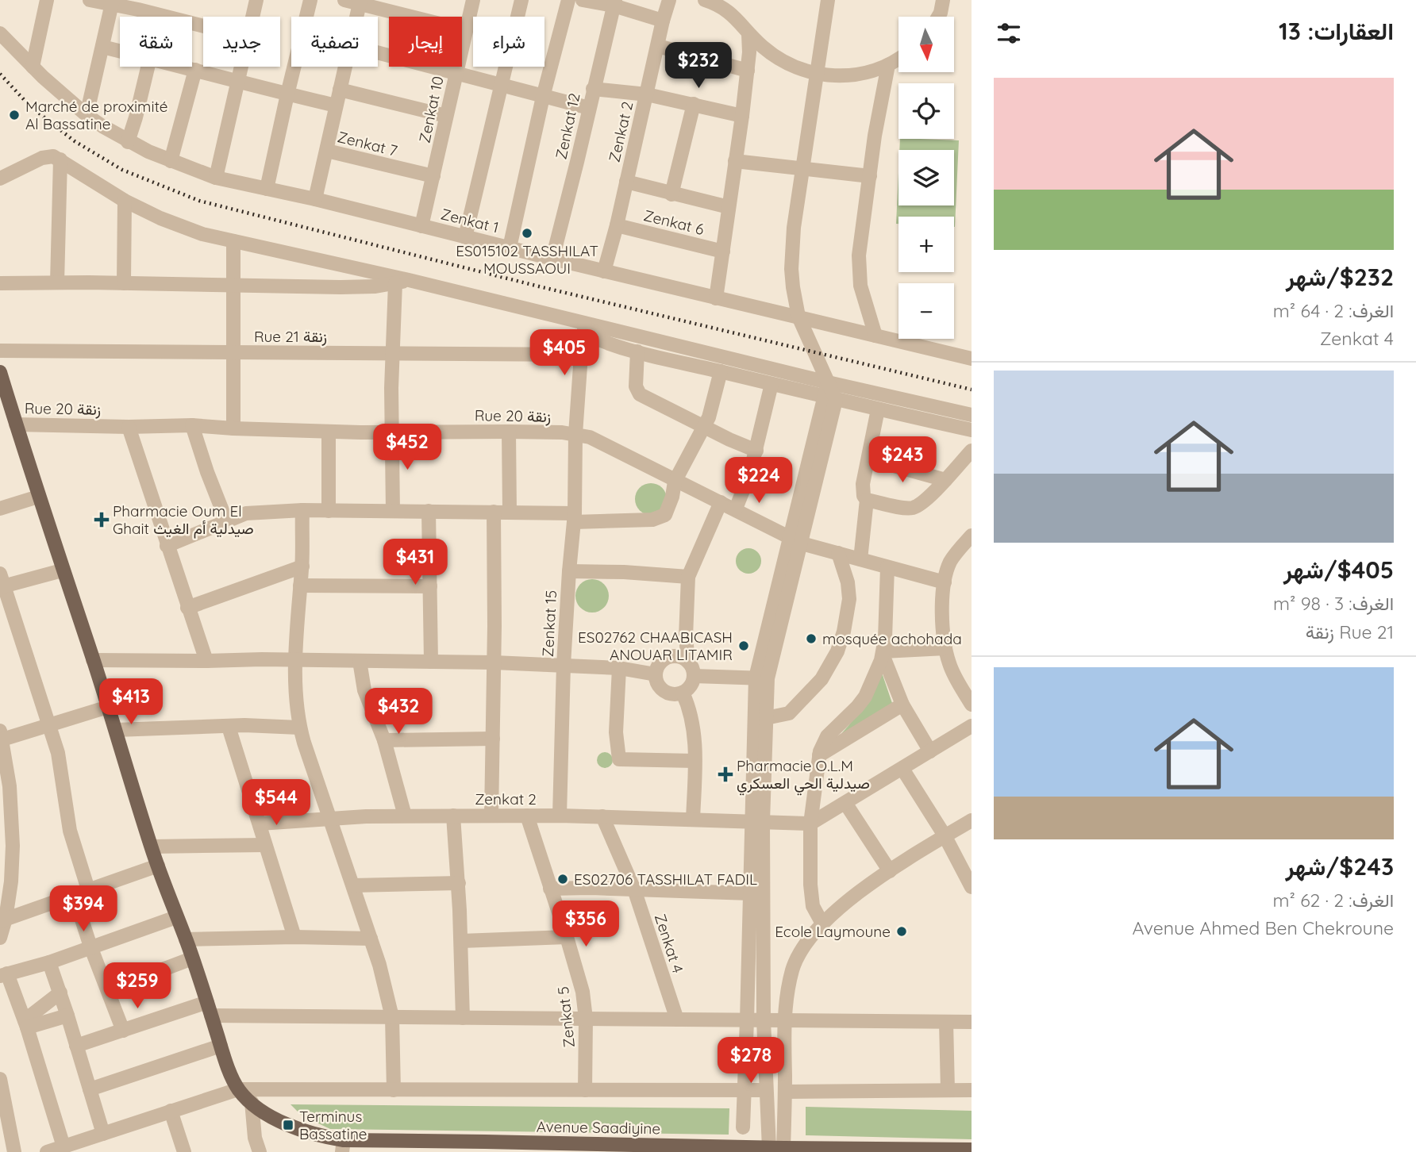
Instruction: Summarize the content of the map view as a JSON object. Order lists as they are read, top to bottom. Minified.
{"streets":{"main road":["Avenue Saadiyine"],"street":["Zenkat 10","Zenkat 12","Zenkat 2","Zenkat 7","Zenkat 1","Zenkat 6","Rue 21 زنقة","Rue 20 زنقة","Zenkat 15","Zenkat 4","Zenkat 5"]},"crossings":[["Zenkat 10","Zenkat 7"],["Zenkat 10","Zenkat 1"],["Zenkat 12","Zenkat 1"],["Zenkat 2","Zenkat 1"],["Zenkat 2","Zenkat 6"],["Zenkat 2","Zenkat 15"],["Zenkat 2","Zenkat 4"],["Zenkat 2","Zenkat 5"],["Rue 21 زنقة","Zenkat 15"],["Rue 20 زنقة","Zenkat 15"]],"places":{"other":["Marché de proximité Al Bassatine","ES015102 TASSHILAT MOUSSAOUI","mosquée achohada","ES02762 CHAABICASH ANOUAR LITAMIR","ES02706 TASSHILAT FADIL","Ecole Laymoune"],"health":["Pharmacie Oum El Ghait صيدلية أم الغيث","Pharmacie O.L.M صيدلية الحي العسكري"],"transit":["Terminus Bassatine"]},"north":"bottom","page":{"heading":"العقارات: 13","map_buttons":["+","−"],"chip":["شراء","إيجار","تصفية","جديد","شقة"],"price":["$232","$405","$452","$243","$224","$431","$413","$432","$544","$394","$356","$259","$278"],"list":[{"name":"$232/شهر","note":"الغرف: 2 · 64 m² · Zenkat 4"},{"name":"$405/شهر","note":"الغرف: 3 · 98 m² · Rue 21 زنقة"},{"name":"$243/شهر","note":"الغرف: 2 · 62 m² · Avenue Ahmed Ben Chekroune"}]}}
